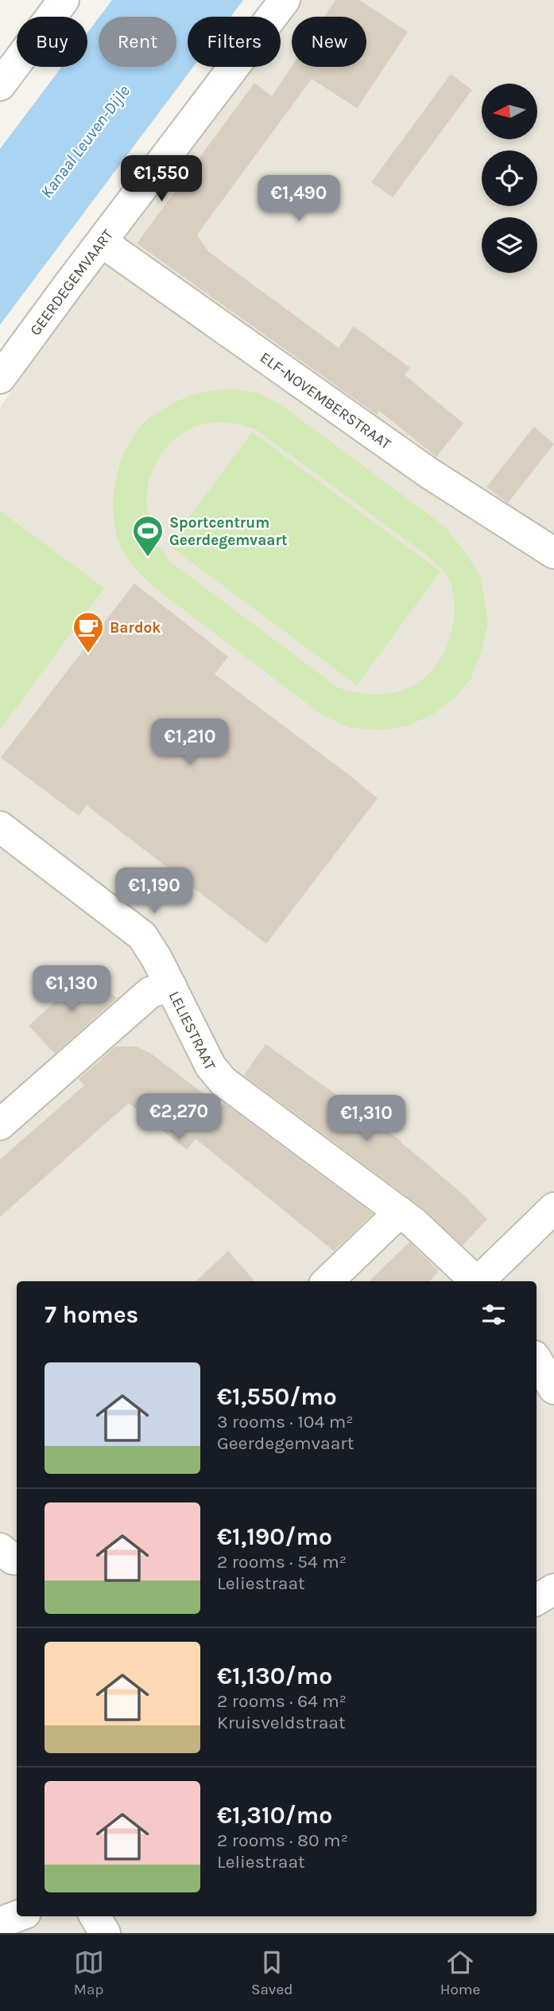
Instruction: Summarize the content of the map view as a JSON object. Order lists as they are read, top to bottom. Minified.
{"streets":{"street":["GEERDEGEMVAART","ELF-NOVEMBERSTRAAT","LELIESTRAAT"]},"crossings":[["GEERDEGEMVAART","ELF-NOVEMBERSTRAAT"]],"water":["Kanaal Leuven-Dijle"],"places":{"sports":["Sportcentrum Geerdegemvaart"],"cafe":["Bardok"]},"north":"left","page":{"chip":["Buy","Rent","Filters","New"],"price":["€1,550","€1,490","€1,210","€1,190","€1,130","€2,270","€1,310"],"heading":"7 homes","list":[{"name":"€1,550/mo","note":"3 rooms · 104 m² · Geerdegemvaart"},{"name":"€1,190/mo","note":"2 rooms · 54 m² · Leliestraat"},{"name":"€1,130/mo","note":"2 rooms · 64 m² · Kruisveldstraat"},{"name":"€1,310/mo","note":"2 rooms · 80 m² · Leliestraat"}],"tabs":["Map","Saved","Home"]}}
